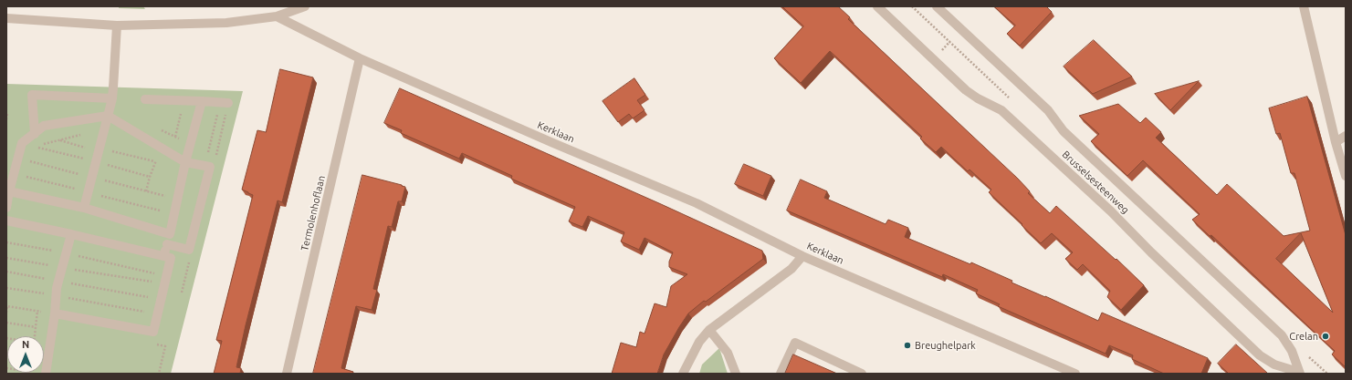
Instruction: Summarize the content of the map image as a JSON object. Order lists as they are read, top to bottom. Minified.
{"streets":{"street":["Kerklaan","Brusselsesteenweg","Termolenhoflaan"]},"crossings":[["Kerklaan","Termolenhoflaan"]],"places":["Crelan","Breughelpark"],"north":"top"}
